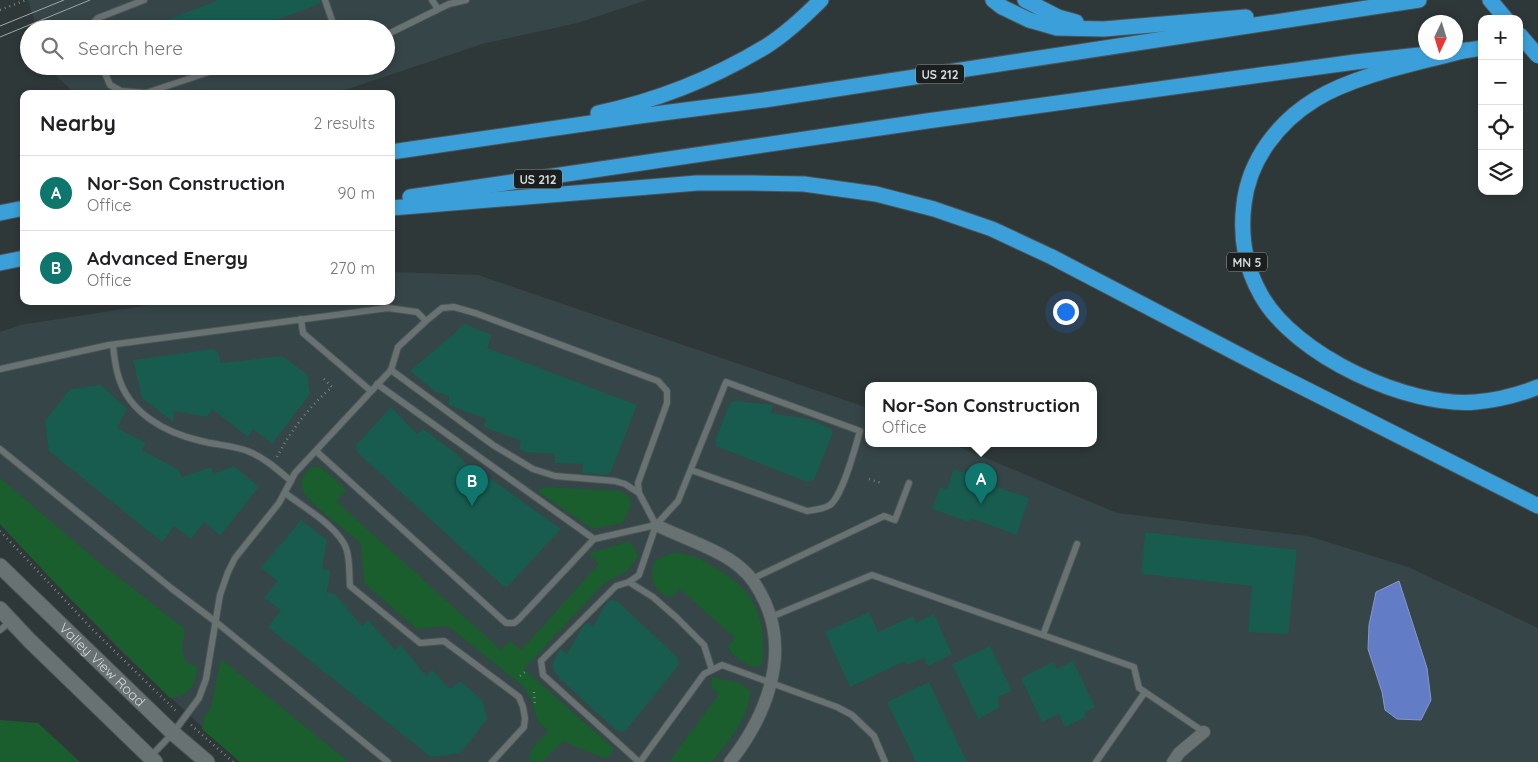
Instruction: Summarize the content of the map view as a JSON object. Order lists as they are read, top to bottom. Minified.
{"streets":{"highway":["US 212","MN 5"],"main road":["Valley View Road"]},"north":"bottom","page":{"map_buttons":["+","−"],"search":"Search here","heading":["Nearby","2 results"],"list":[{"mark":"A","name":"Nor-Son Construction","note":"Office","value":"90 m"},{"mark":"B","name":"Advanced Energy","note":"Office","value":"270 m"}],"popup":["Nor-Son Construction","Office"],"pins":["A","B"]}}
